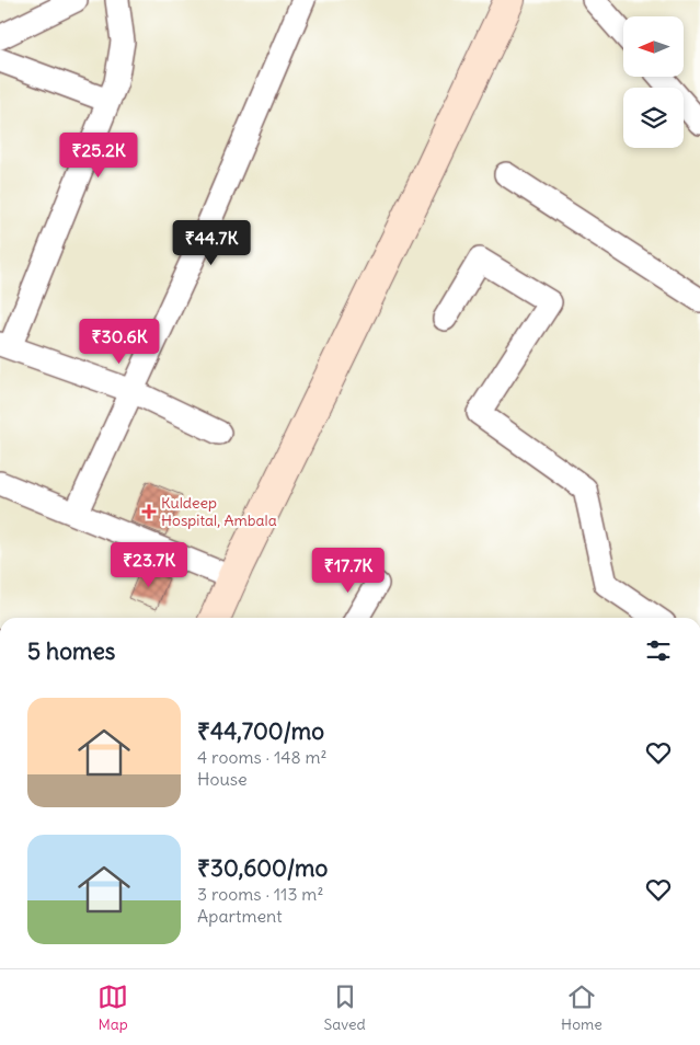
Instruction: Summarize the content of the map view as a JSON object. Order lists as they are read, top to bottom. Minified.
{"places":{"health":["Kuldeep Hospital, Ambala"]},"north":"left","page":{"price":["₹25.2K","₹44.7K","₹30.6K","₹23.7K","₹17.7K"],"heading":"5 homes","list":[{"name":"₹44,700/mo","note":"4 rooms · 148 m² · House"},{"name":"₹30,600/mo","note":"3 rooms · 113 m² · Apartment"}],"tabs":["Map","Saved","Home"]}}
